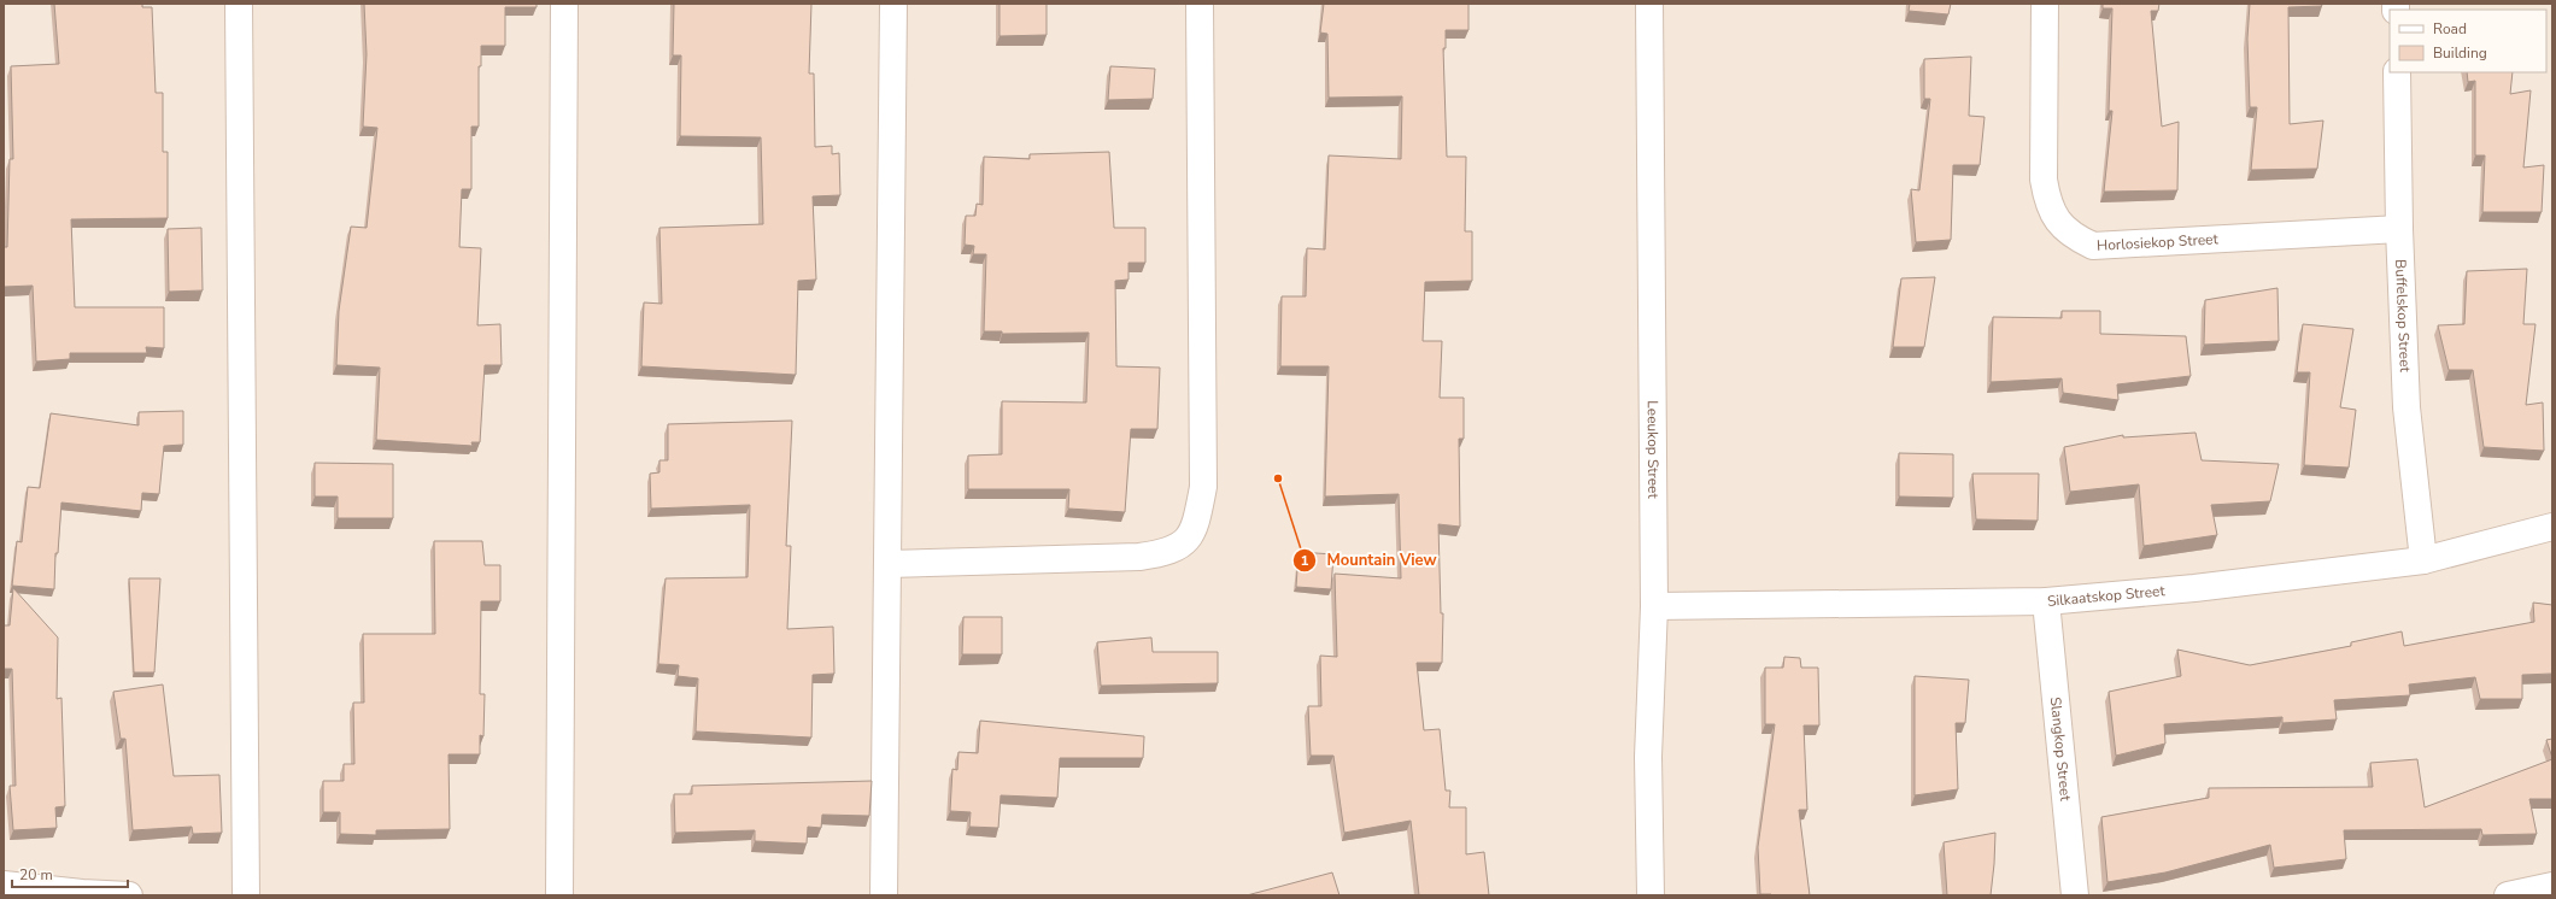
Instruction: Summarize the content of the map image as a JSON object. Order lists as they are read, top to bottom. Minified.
{"streets":{"street":["Horlosiekop Street","Buffelskop Street","Leeukop Street","Silkaatskop Street","Slangkop Street"]},"crossings":[["Horlosiekop Street","Buffelskop Street"],["Buffelskop Street","Silkaatskop Street"],["Leeukop Street","Silkaatskop Street"],["Silkaatskop Street","Slangkop Street"]],"places":["Mountain View"],"legend":["Road","Building"],"scale_bar":"20 m"}
